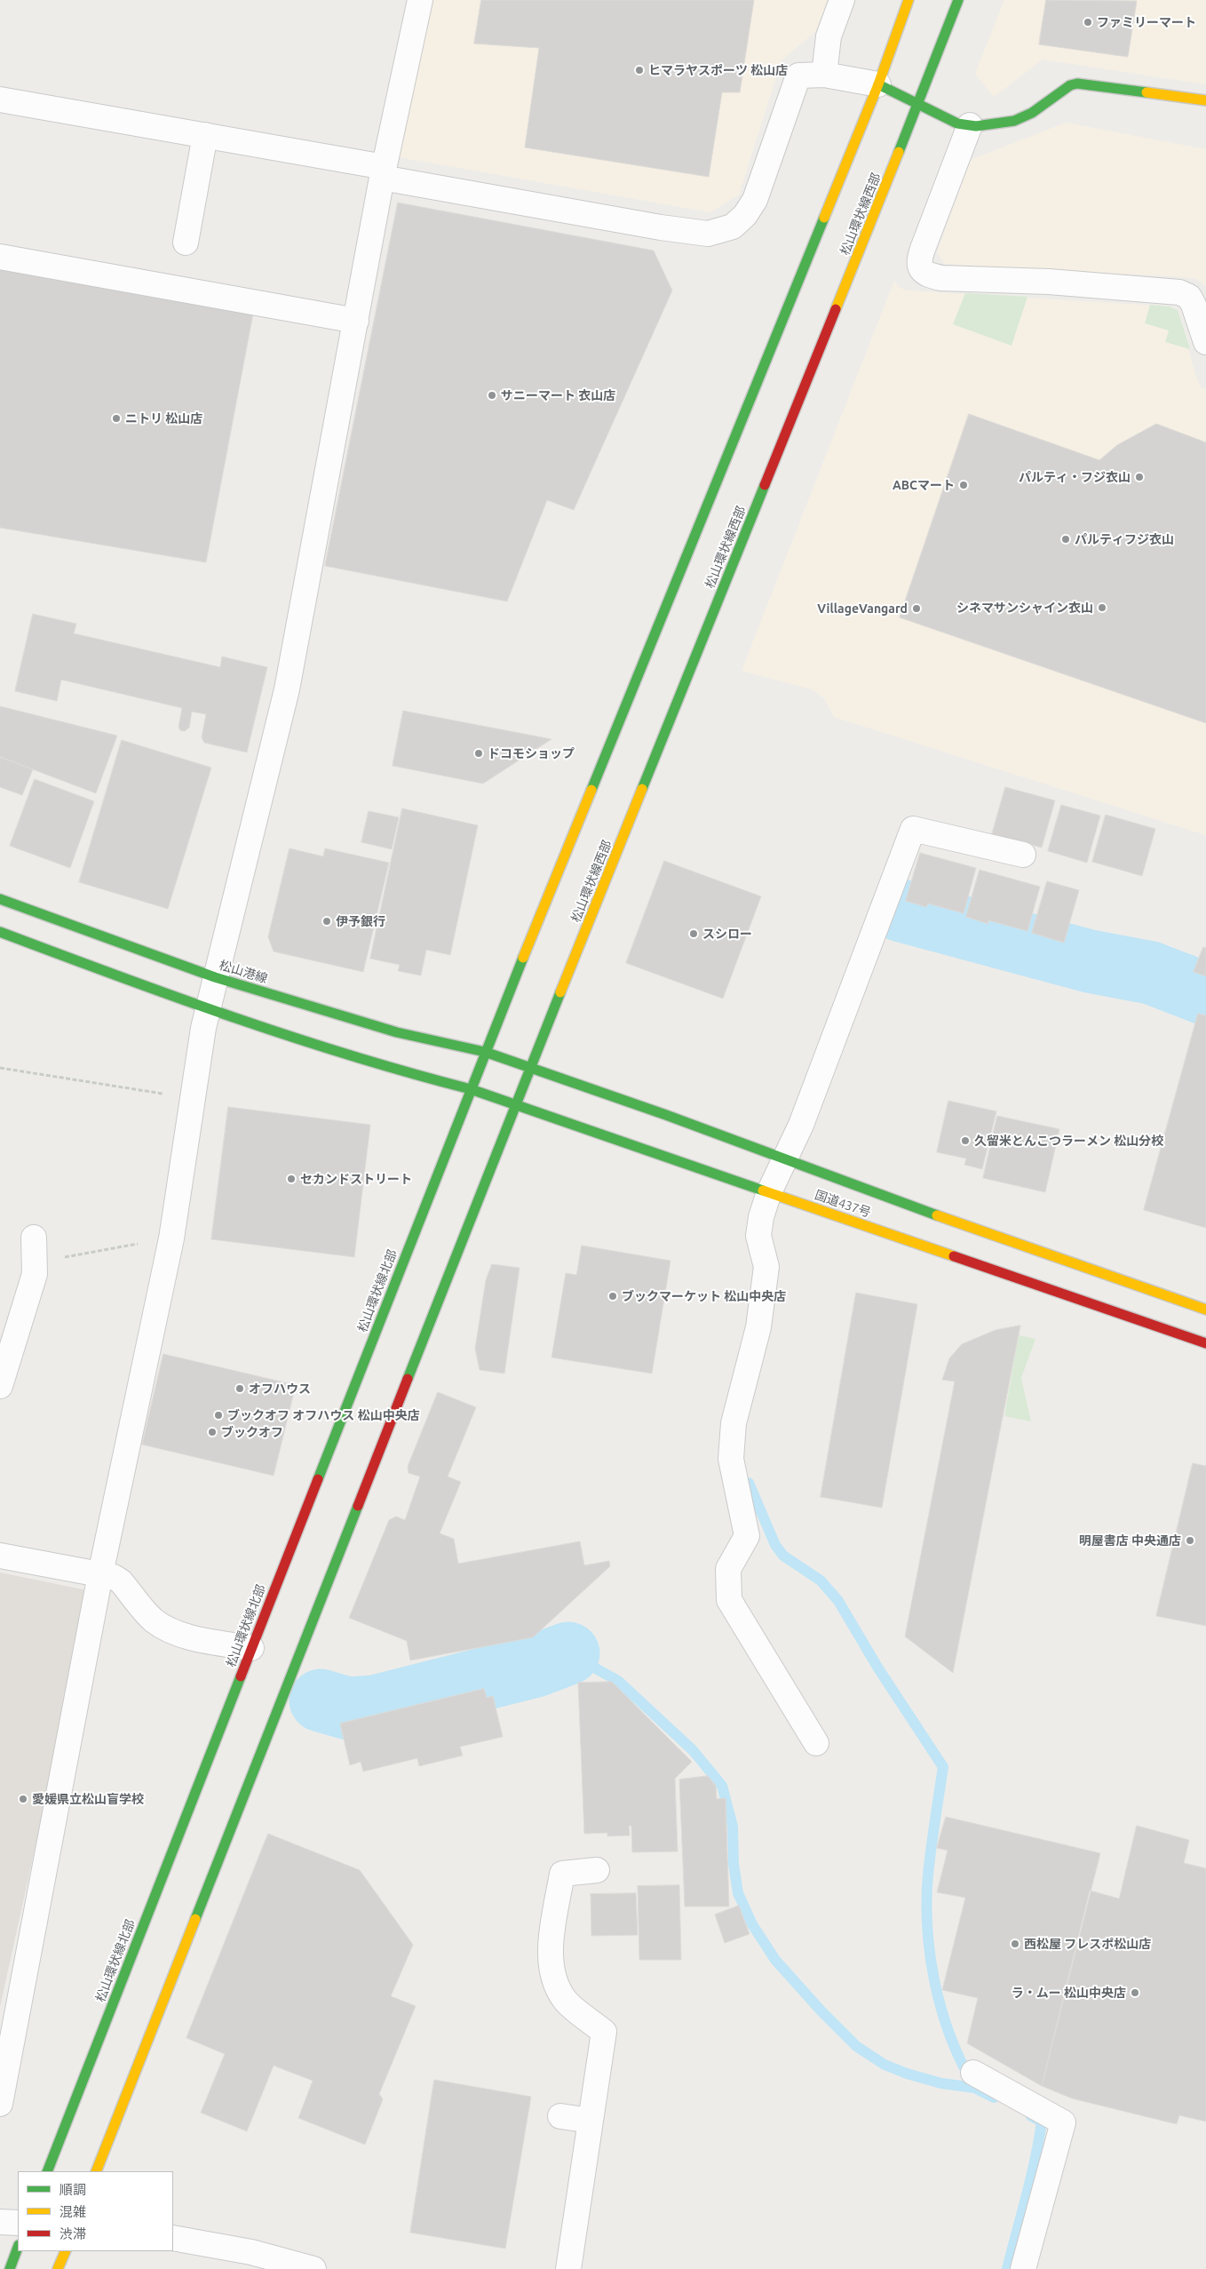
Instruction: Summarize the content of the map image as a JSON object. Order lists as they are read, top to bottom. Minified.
{"streets":{"main road":["松山環状線西部","松山港線","国道437号","松山環状線北部"]},"crossings":[["松山環状線西部","国道437号"],["松山港線","国道437号"],["国道437号","松山環状線北部"]],"places":["ファミリーマート","ヒマラヤスポーツ 松山店","サニーマート 衣山店","ニトリ 松山店","パルティ・フジ衣山","ABCマート","パルティフジ衣山","シネマサンシャイン衣山","VillageVangard","ドコモショップ","伊予銀行","スシロー","久留米とんこつラーメン 松山分校","セカンドストリート","ブックマーケット 松山中央店","オフハウス","ブックオフ オフハウス 松山中央店","ブックオフ","明屋書店 中央通店","愛媛県立松山盲学校","西松屋 フレスポ松山店","ラ・ムー 松山中央店"],"legend":["順調","混雑","渋滞"]}
